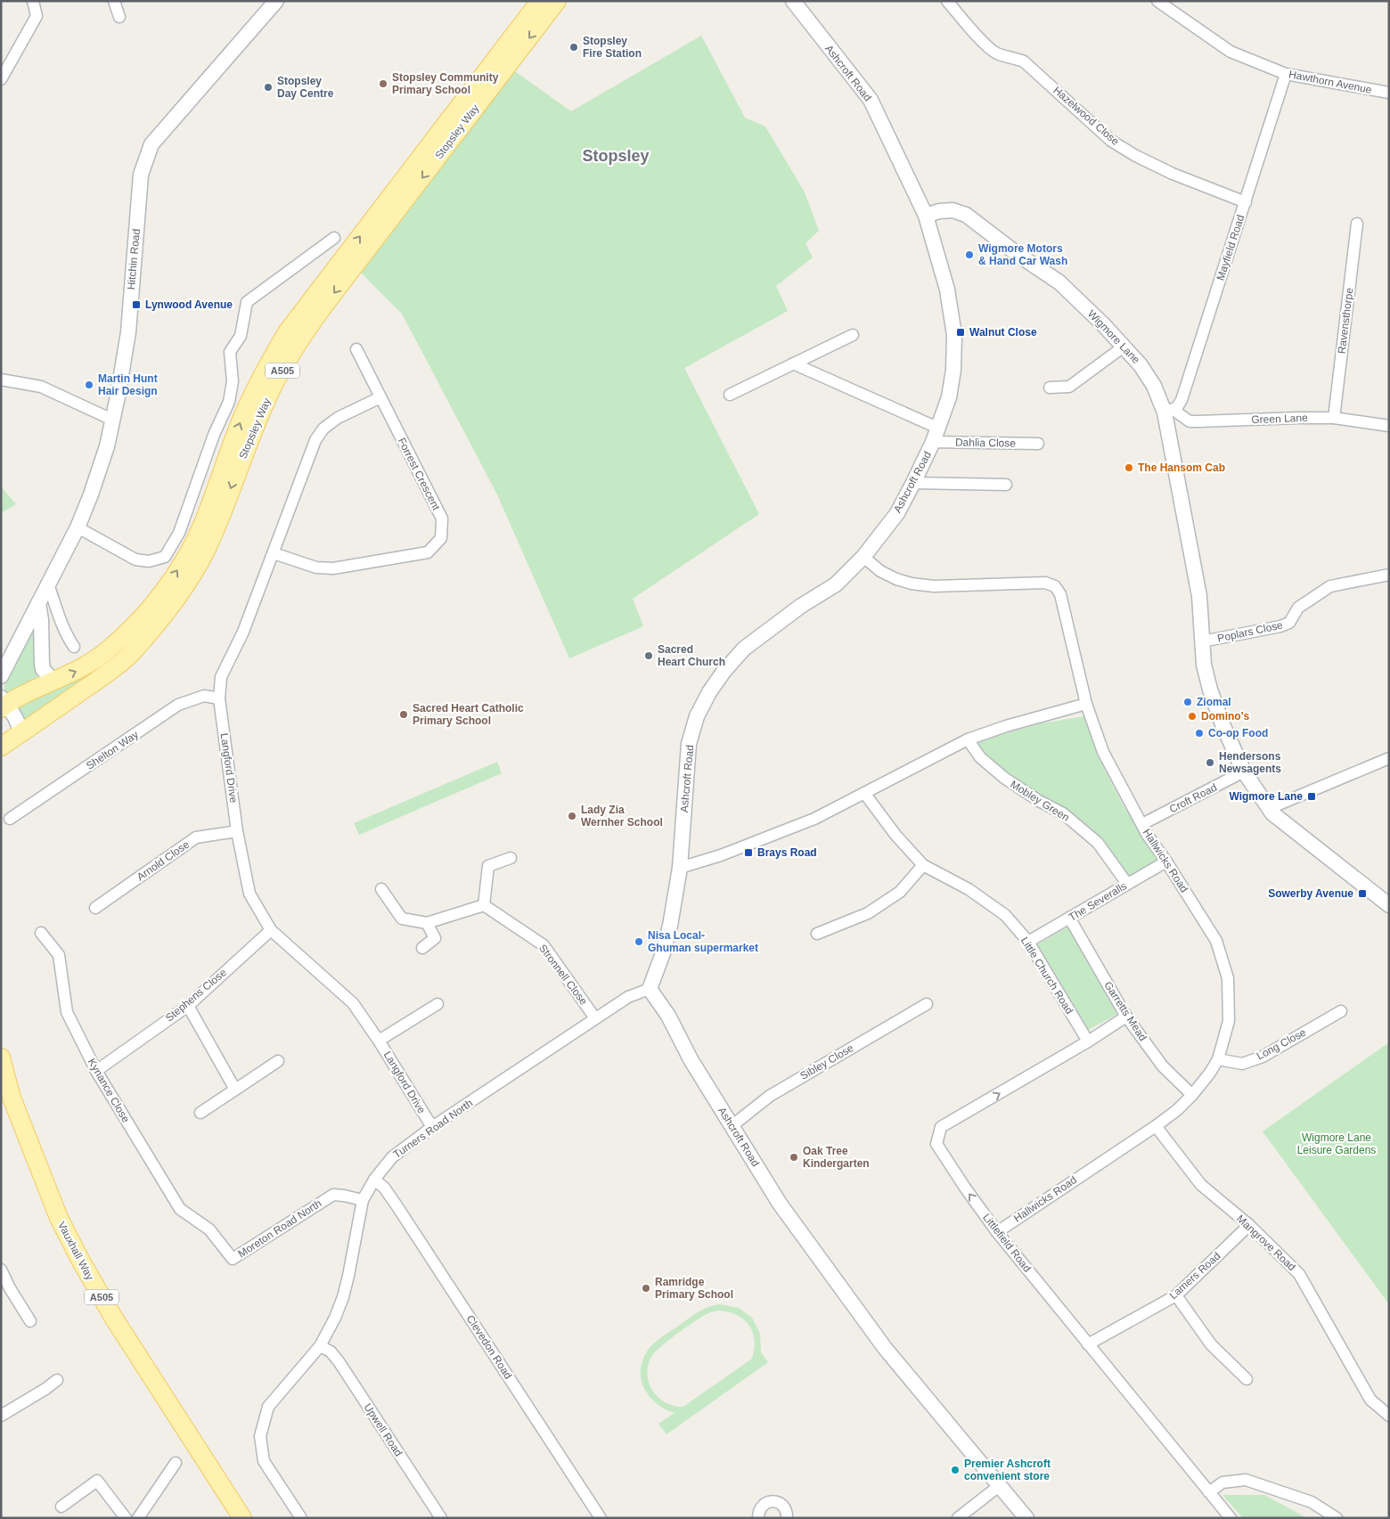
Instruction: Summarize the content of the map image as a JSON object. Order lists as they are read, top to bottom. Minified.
{"streets":{"main road":["Stopsley Way","A505","Vauxhall Way"],"street":["Ashcroft Road","Hawthorn Avenue","Hazelwood Close","Mayfield Road","Hitchin Road","Ravensthorpe","Wigmore Lane","Green Lane","Dahlia Close","Forrest Crescent","Poplars Close","Shelton Way","Langford Drive","Croft Road","Mobley Green","Arnold Close","Hallwicks Road","The Severalls","Stronnell Close","Little Church Road","Stephens Close","Garretts Mead","Long Close","Sibley Close","Kynance Close","Turners Road North","Moreton Road North","Littlefield Road","Mangrove Road","Lamers Road","Clevedon Road","Upwell Road"]},"crossings":[["Ashcroft Road","Wigmore Lane"],["Ashcroft Road","Dahlia Close"],["Ashcroft Road","Hallwicks Road"],["Ashcroft Road","Sibley Close"],["Ashcroft Road","Turners Road North"],["Hawthorn Avenue","Mayfield Road"],["Hazelwood Close","Mayfield Road"],["Mayfield Road","Wigmore Lane"],["Mayfield Road","Green Lane"],["Ravensthorpe","Green Lane"],["Wigmore Lane","Green Lane"],["Wigmore Lane","Poplars Close"],["Wigmore Lane","Croft Road"],["Forrest Crescent","Langford Drive"],["Shelton Way","Langford Drive"],["Langford Drive","Arnold Close"],["Langford Drive","Stephens Close"],["Langford Drive","Turners Road North"],["Croft Road","Hallwicks Road"],["Mobley Green","The Severalls"],["Hallwicks Road","The Severalls"],["Hallwicks Road","Garretts Mead"],["Hallwicks Road","Long Close"],["Hallwicks Road","Littlefield Road"],["Hallwicks Road","Mangrove Road"],["The Severalls","Little Church Road"],["The Severalls","Garretts Mead"],["Stronnell Close","Turners Road North"],["Little Church Road","Littlefield Road"],["Stephens Close","Kynance Close"],["Garretts Mead","Littlefield Road"],["Kynance Close","Moreton Road North"],["Turners Road North","Moreton Road North"],["Turners Road North","Clevedon Road"],["Turners Road North","Upwell Road"],["Littlefield Road","Lamers Road"],["Mangrove Road","Lamers Road"]],"districts":["Stopsley"],"parks":["Wigmore Lane Leisure Gardens"],"places":{"other":["Stopsley Fire Station","Stopsley Community Primary School","Stopsley Day Centre","Wigmore Motors & Hand Car Wash","Martin Hunt Hair Design","The Hansom Cab","Sacred Heart Church","Ziomal","Sacred Heart Catholic Primary School","Domino's","Co-op Food","Hendersons Newsagents","Lady Zia Wernher School","Nisa Local- Ghuman supermarket","Oak Tree Kindergarten","Ramridge Primary School","Premier Ashcroft convenient store"],"transit":["Lynwood Avenue","Walnut Close","Wigmore Lane","Brays Road","Sowerby Avenue"]}}
